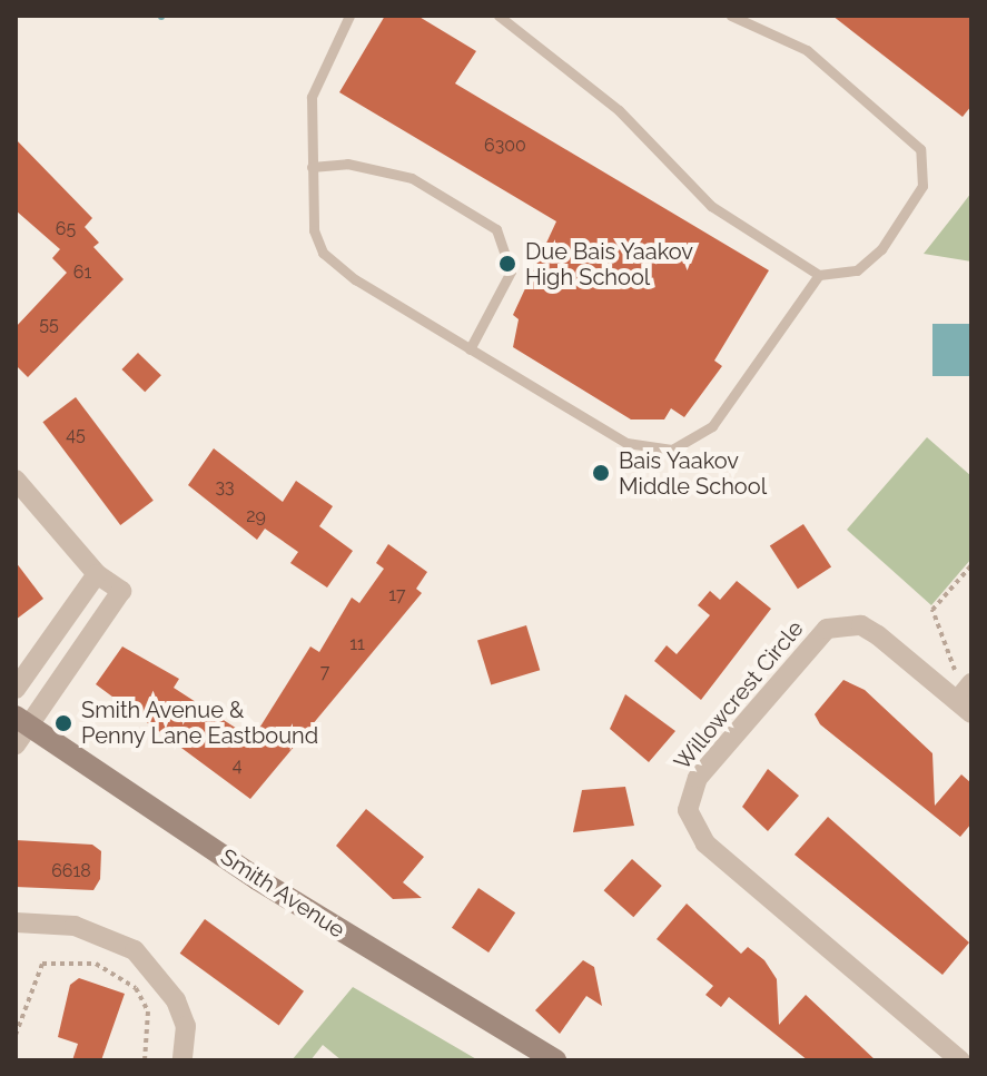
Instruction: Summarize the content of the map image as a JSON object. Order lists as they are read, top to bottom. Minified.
{"streets":{"main road":["Smith Avenue"],"street":["Willowcrest Circle"]},"places":["Due Bais Yaakov High School","Bais Yaakov Middle School","Smith Avenue & Penny Lane Eastbound"],"house_numbers":["6300","65","61","55","45","33","29","17","11","7","4","6618"]}
